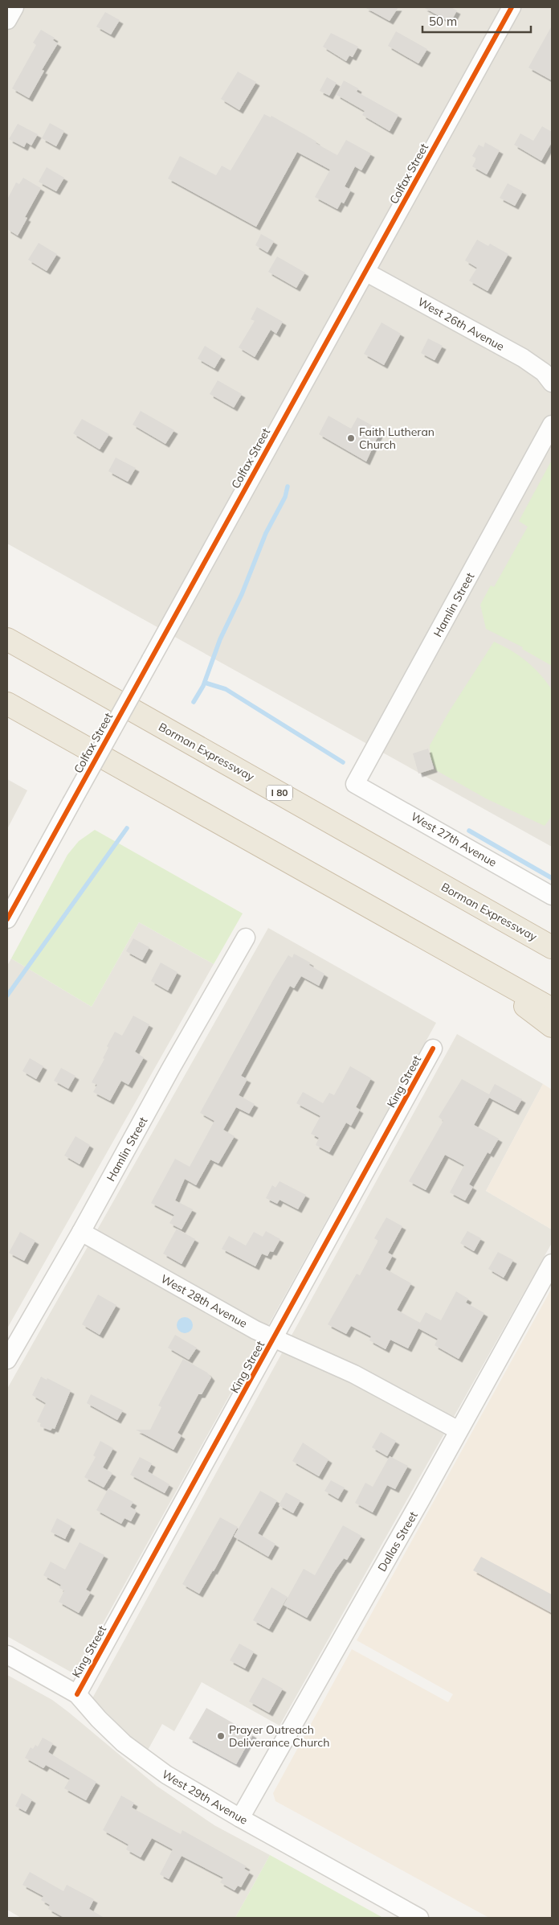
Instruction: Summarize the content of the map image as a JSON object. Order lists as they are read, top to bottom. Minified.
{"streets":{"highway":["Borman Expressway","I 80"],"street":["Colfax Street","West 26th Avenue","Hamlin Street","West 27th Avenue","King Street","West 28th Avenue","Dallas Street","West 29th Avenue"]},"crossings":[["Colfax Street","West 26th Avenue"],["Hamlin Street","West 27th Avenue"],["Hamlin Street","West 28th Avenue"],["King Street","West 28th Avenue"],["King Street","West 29th Avenue"],["West 28th Avenue","Dallas Street"],["Dallas Street","West 29th Avenue"]],"places":["Faith Lutheran Church","Prayer Outreach Deliverance Church"],"scale_bar":"50 m"}
